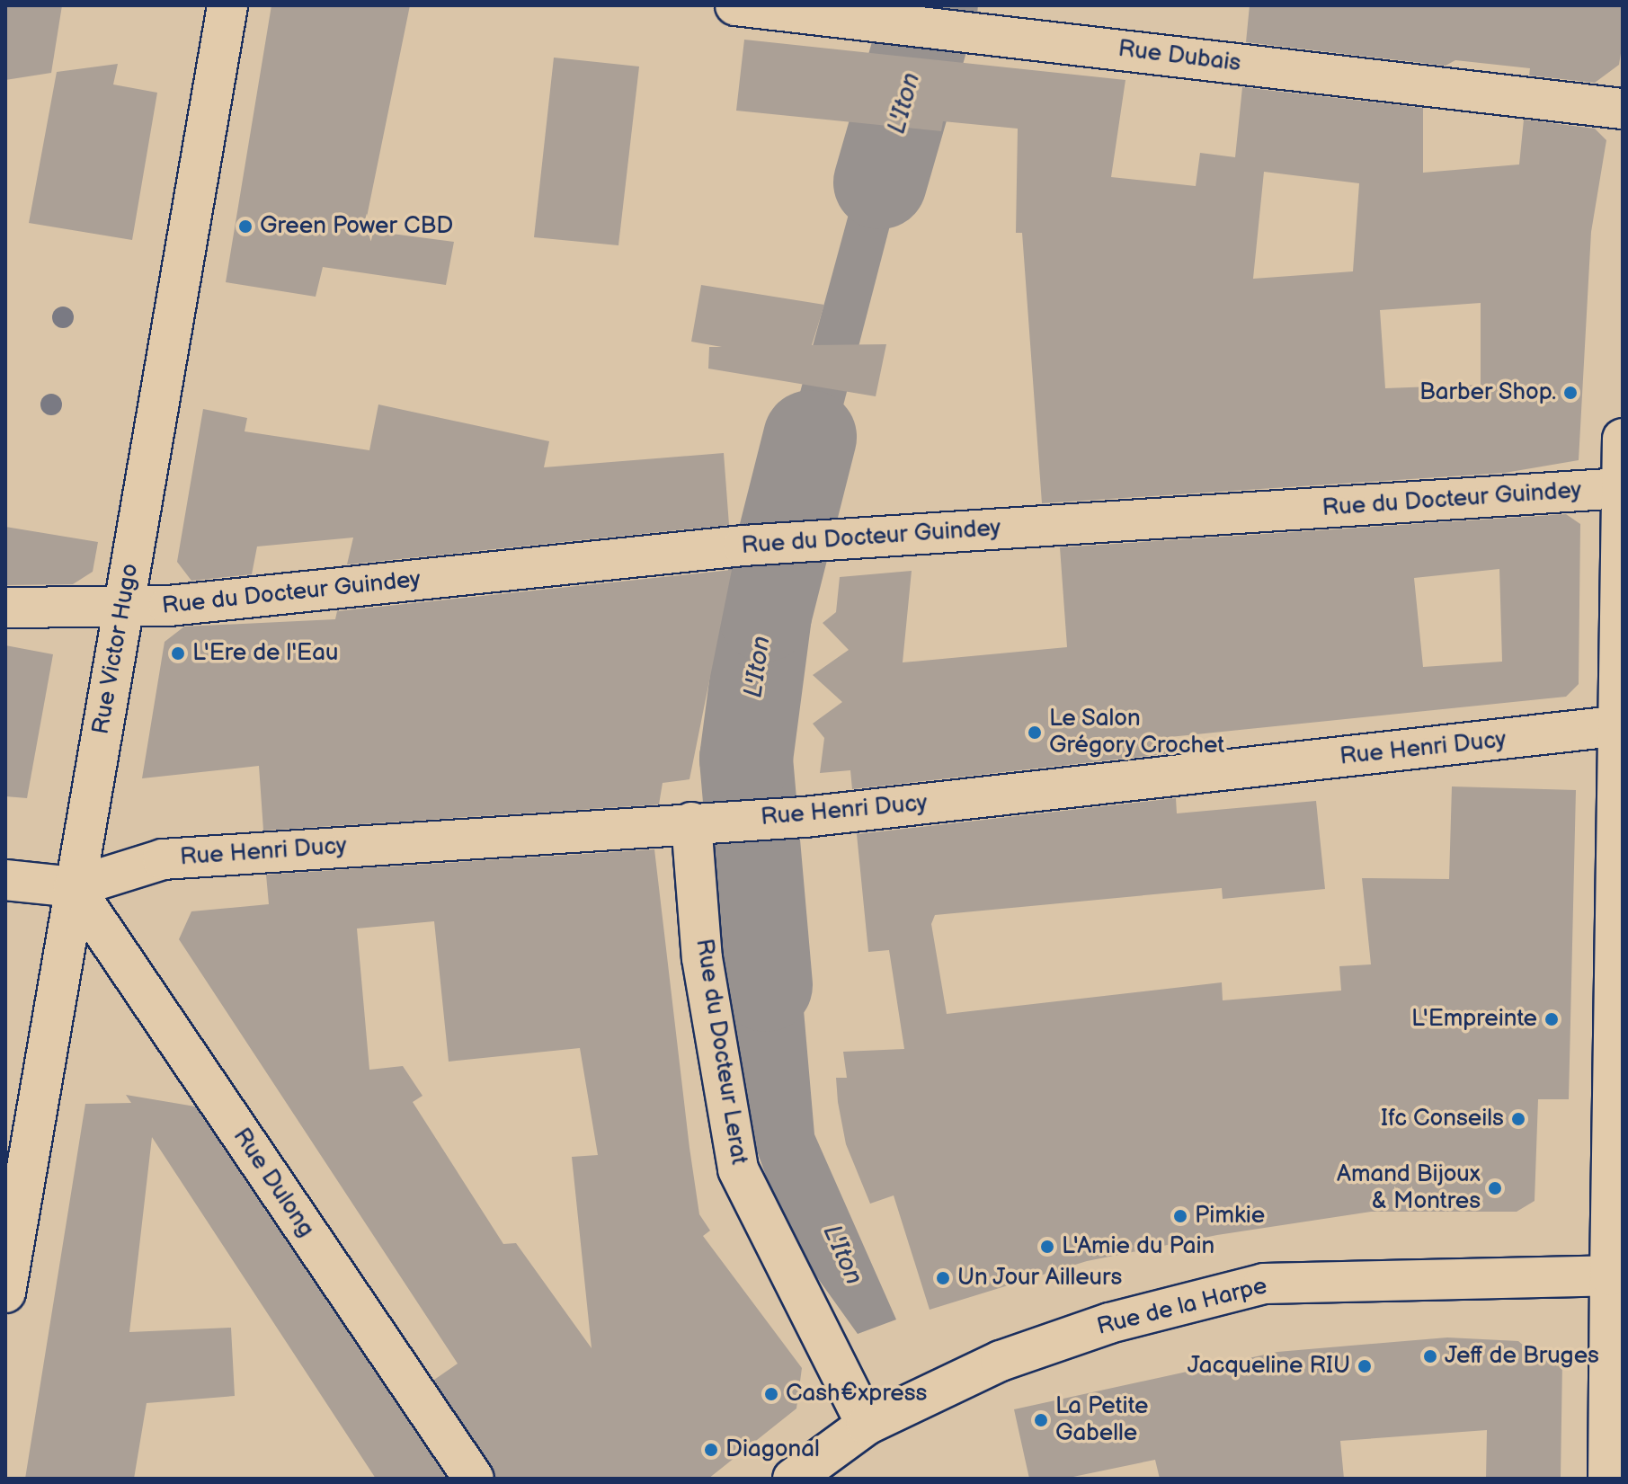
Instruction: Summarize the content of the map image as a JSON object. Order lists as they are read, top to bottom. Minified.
{"streets":{"street":["Rue Dubais","Rue du Docteur Guindey","Rue Victor Hugo","Rue Henri Ducy","Rue du Docteur Lerat","Rue Dulong","Rue de la Harpe"]},"crossings":[["Rue du Docteur Guindey","Rue Victor Hugo"],["Rue Victor Hugo","Rue Henri Ducy"],["Rue Victor Hugo","Rue Dulong"],["Rue Henri Ducy","Rue du Docteur Lerat"],["Rue Henri Ducy","Rue Dulong"],["Rue du Docteur Lerat","Rue de la Harpe"]],"water":["L'Iton"],"places":["Green Power CBD","Barber Shop.","L'Ere de l'Eau","Le Salon Grégory Crochet","L'Empreinte","Ifc Conseils","Amand Bijoux & Montres","Pimkie","L'Amie du Pain","Un Jour Ailleurs","Jeff de Bruges","Jacqueline RIU","Cash€xpress","La Petite Gabelle","Diagonal"]}
